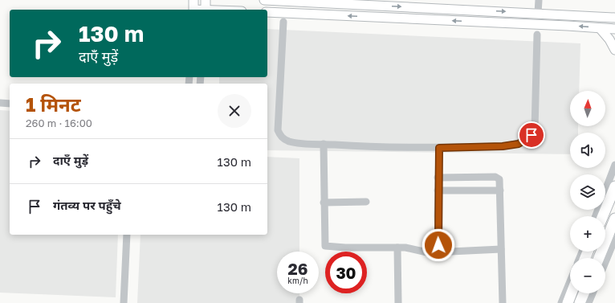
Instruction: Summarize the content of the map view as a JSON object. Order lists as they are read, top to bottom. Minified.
{"north":"top","page":{"turn":["130 m","दाएँ मुड़ें"],"heading":["1 मिनट","260 m · 16:00"],"map_buttons":["+","−"],"list":[{"name":"दाएँ मुड़ें","value":"130 m"},{"name":"गंतव्य पर पहुँचे","value":"130 m"}],"speed":"26 km/h","limit":"30"}}
